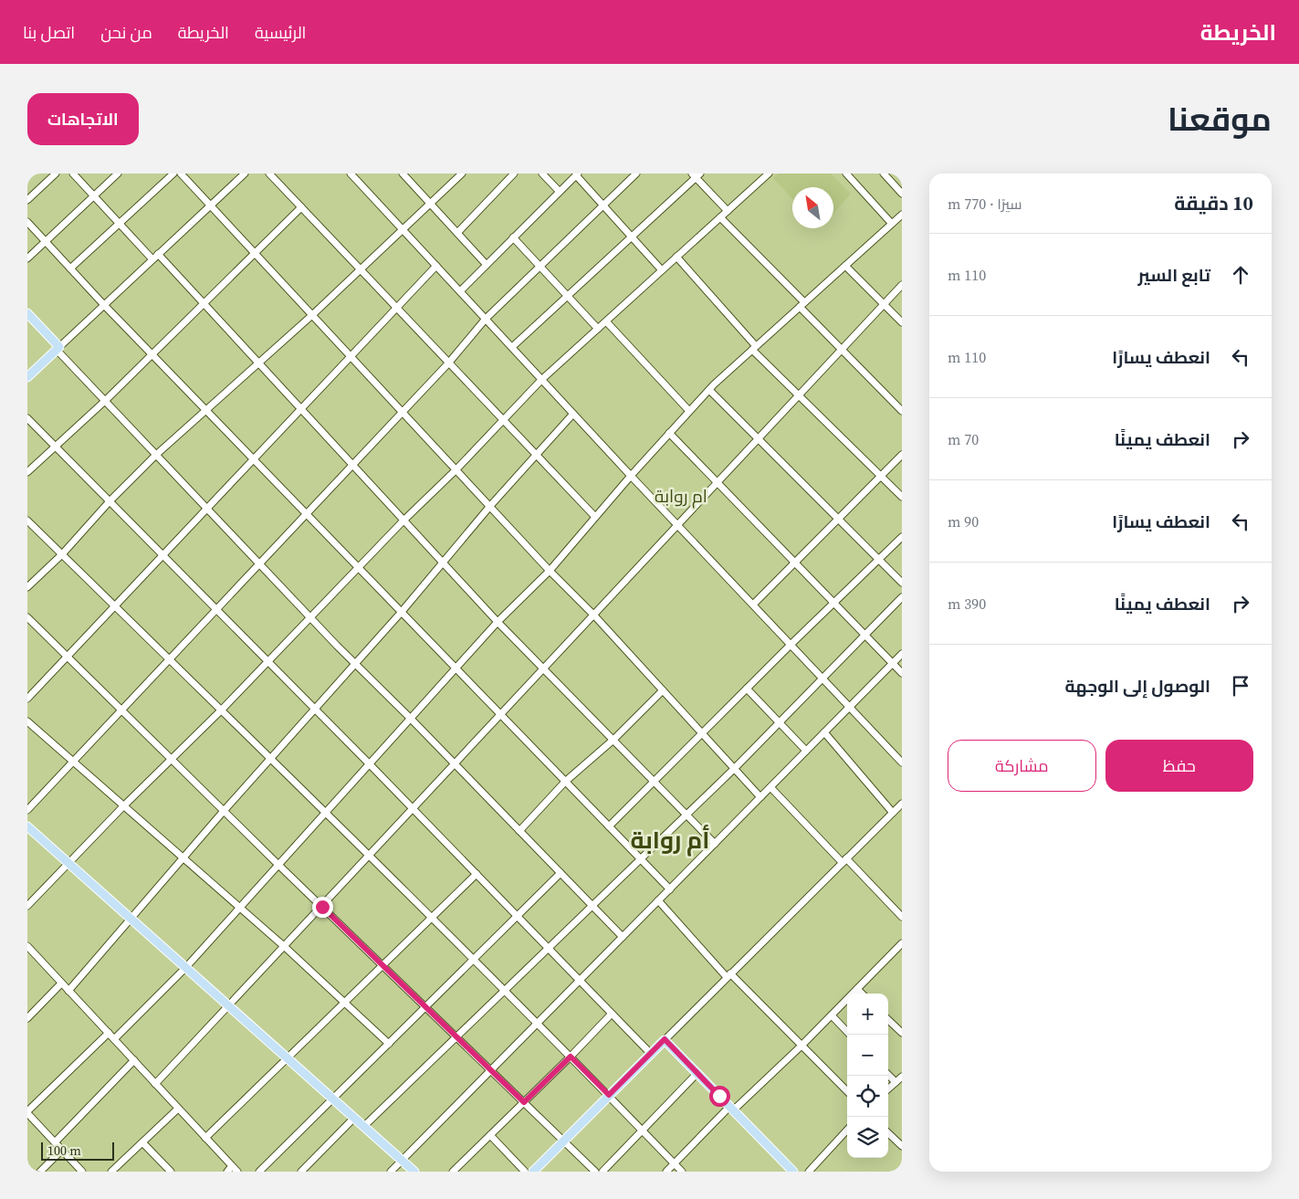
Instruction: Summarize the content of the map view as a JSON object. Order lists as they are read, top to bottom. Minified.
{"districts":["ام روابة","أم روابة"],"scale_bar":"100 m","north":"top left","page":{"header":"الخريطة","nav":["الرئيسية","الخريطة","من نحن","اتصل بنا"],"title":"موقعنا","buttons":["الاتجاهات",["حفظ","مشاركة"]],"heading":["10 دقيقة","سيرًا · 770 m"],"list":[["تابع السير","110 m"],["انعطف يسارًا","110 m"],["انعطف يمينًا","70 m"],["انعطف يسارًا","90 m"],["انعطف يمينًا","390 m"],"الوصول إلى الوجهة"],"map_buttons":["+","−"],"scale":"100 m"}}
